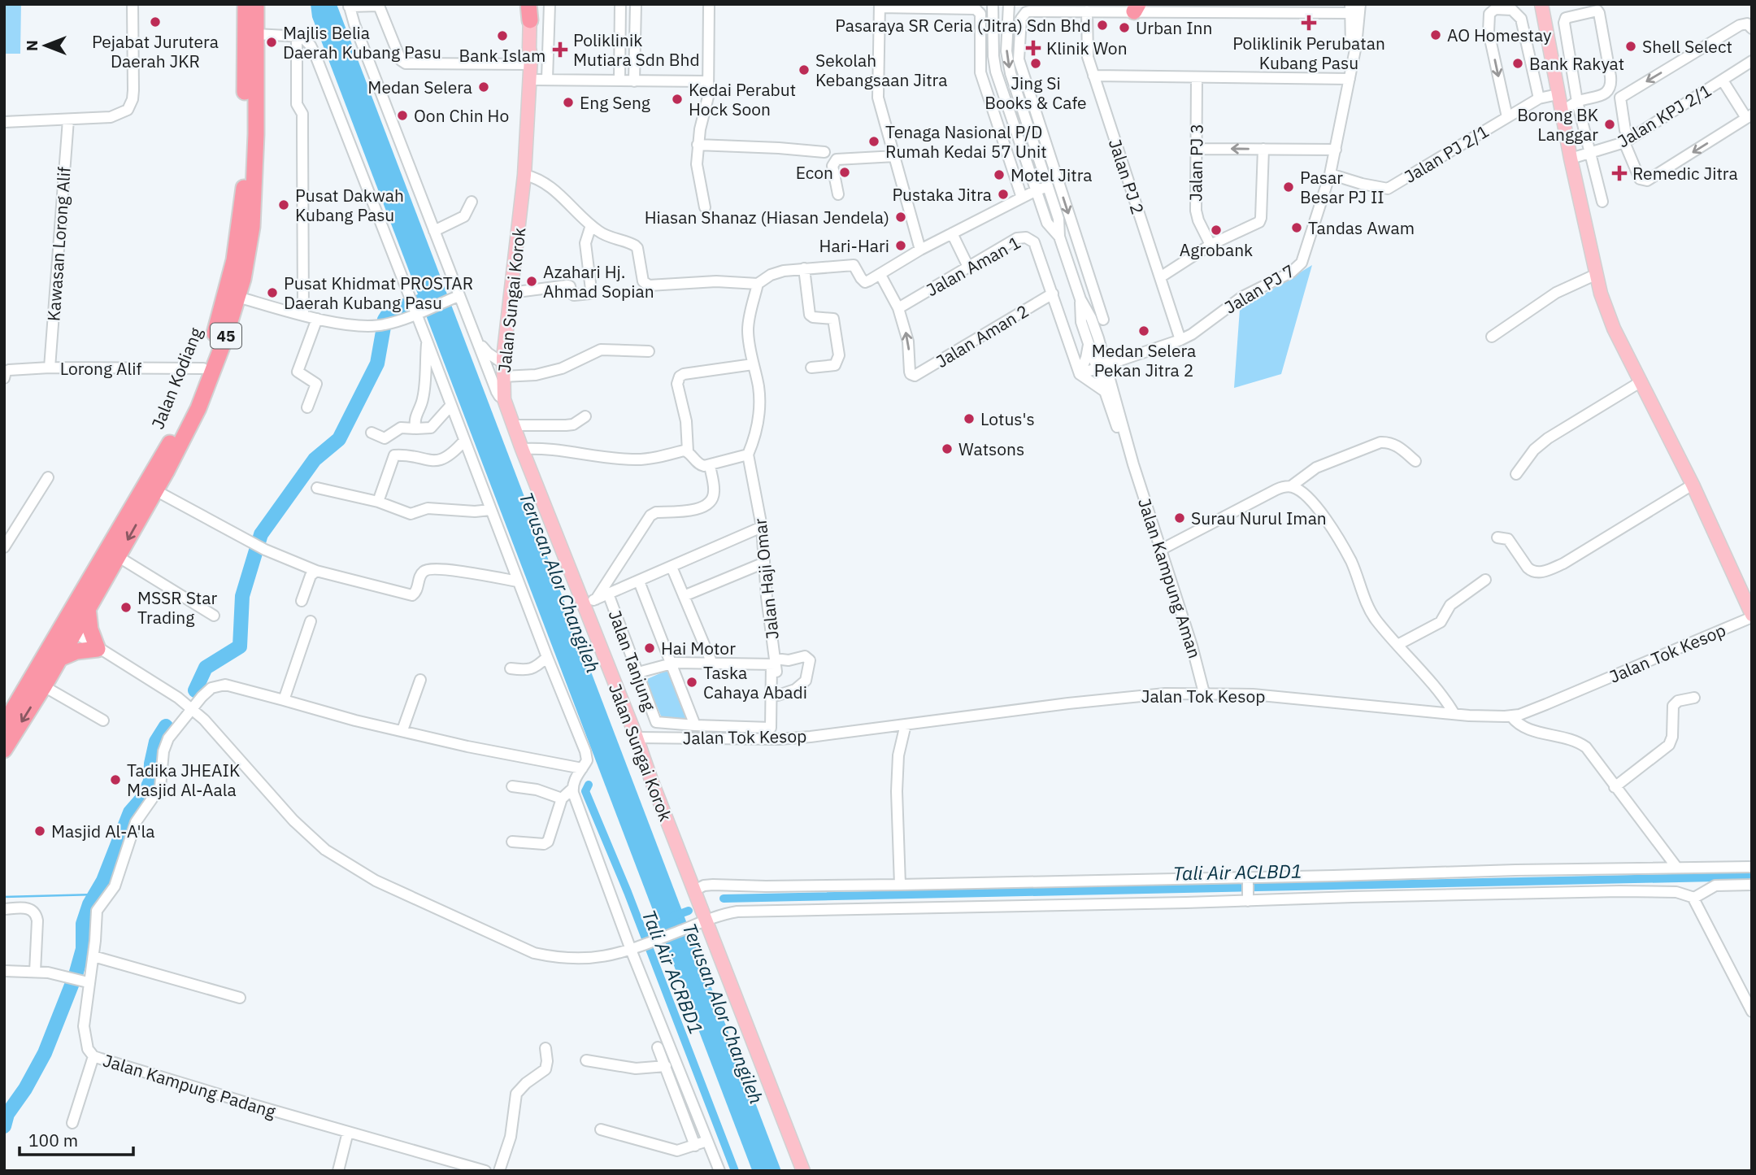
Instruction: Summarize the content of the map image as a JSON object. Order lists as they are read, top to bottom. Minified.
{"streets":{"highway":["45","Jalan Kodiang"],"main road":["Jalan Sungai Korok"],"street":["Jalan KPJ 2/1","Jalan PJ 2/1","Jalan PJ 3","Jalan PJ 2","Kawasan Lorong Alif","Jalan Aman 1","Jalan PJ 7","Jalan Aman 2","Lorong Alif","Jalan Kampung Aman","Jalan Haji Omar","Jalan Tok Kesop","Jalan Tanjung","Jalan Kampung Padang"]},"crossings":[["Jalan PJ 2/1","Jalan PJ 7"],["Jalan PJ 2","Jalan PJ 7"],["Kawasan Lorong Alif","Lorong Alif"],["Jalan Aman 1","Jalan Aman 2"],["Jalan PJ 7","Jalan Kampung Aman"],["Jalan Sungai Korok","Jalan Tok Kesop"],["45","Jalan Kodiang"],["Lorong Alif","Jalan Kodiang"],["Jalan Kampung Aman","Jalan Tok Kesop"],["Jalan Haji Omar","Jalan Tok Kesop"]],"water":["Terusan Alor Changileh","Tali Air ACLBD1","Tali Air ACRBD1"],"places":{"other":["Pejabat Jurutera Daerah JKR","Pasaraya SR Ceria (Jitra) Sdn Bhd","Urban Inn","AO Homestay","Bank Islam","Majlis Belia Daerah Kubang Pasu","Shell Select","Jing Si Books & Cafe","Bank Rakyat","Sekolah Kebangsaan Jitra","Medan Selera","Kedai Perabut Hock Soon","Eng Seng","Oon Chin Ho","Borong BK Langgar","Tenaga Nasional P/D Rumah Kedai 57 Unit","Econ","Motel Jitra","Pasar Besar PJ II","Pustaka Jitra","Pusat Dakwah Kubang Pasu","Hiasan Shanaz (Hiasan Jendela)","Tandas Awam","Agrobank","Hari-Hari","Azahari Hj. Ahmad Sopian","Pusat Khidmat PROSTAR Daerah Kubang Pasu","Medan Selera Pekan Jitra 2","Lotus's","Watsons","Surau Nurul Iman","MSSR Star Trading","Hai Motor","Taska Cahaya Abadi","Tadika JHEAIK Masjid Al-Aala","Masjid Al-A'la"],"health":["Poliklinik Perubatan Kubang Pasu","Klinik Won","Poliklinik Mutiara Sdn Bhd","Remedic Jitra"]},"scale_bar":"100 m","north":"left"}
